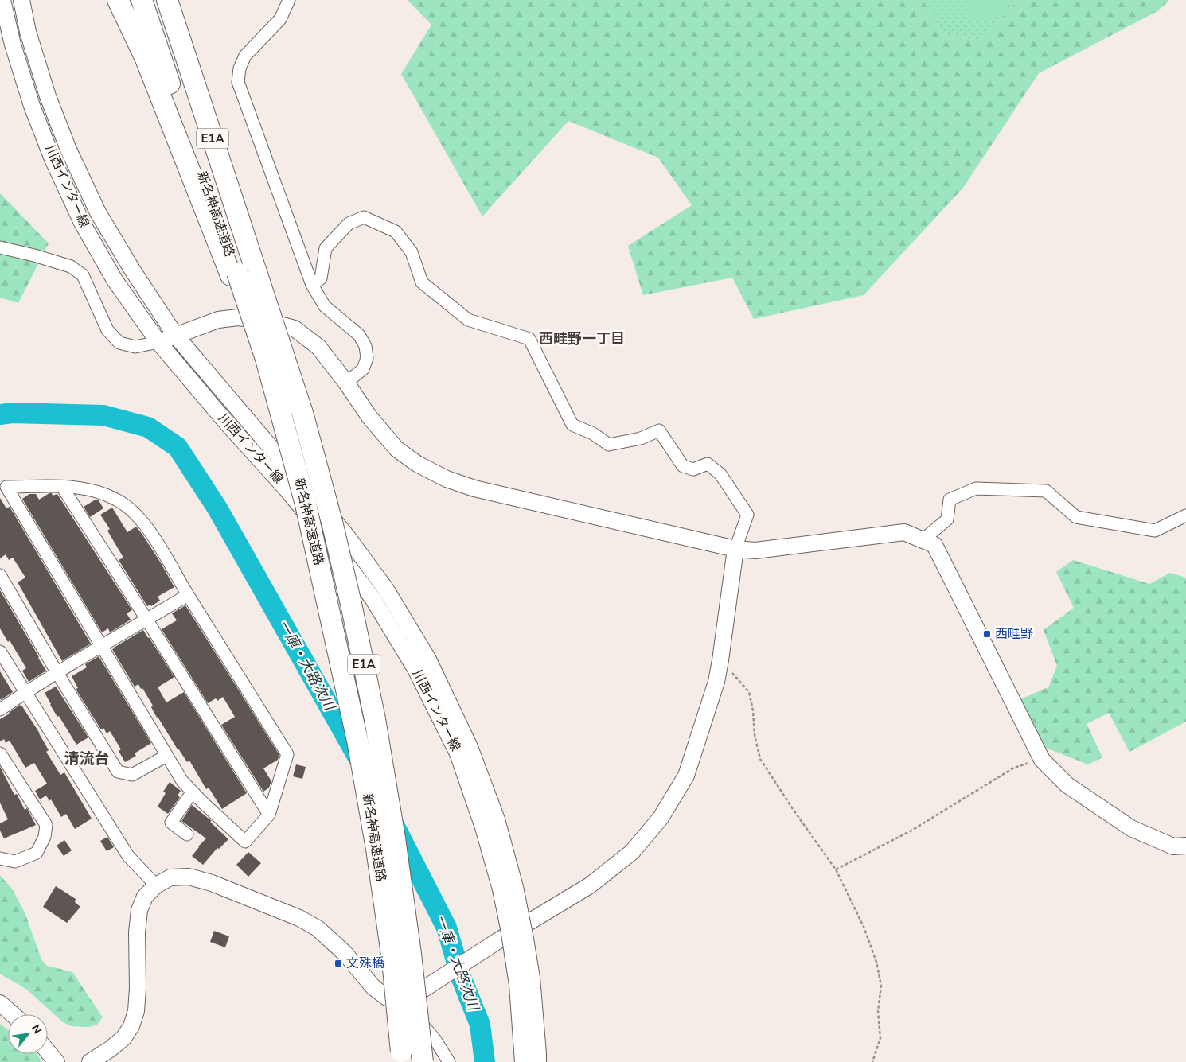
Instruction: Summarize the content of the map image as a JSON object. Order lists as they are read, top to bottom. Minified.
{"streets":{"highway":["E1A","新名神高速道路"],"street":["川西インター線"]},"districts":["西畦野一丁目","清流台"],"water":["一庫・大路次川"],"places":{"transit":["西畦野","文殊橋"]},"north":"top right"}
